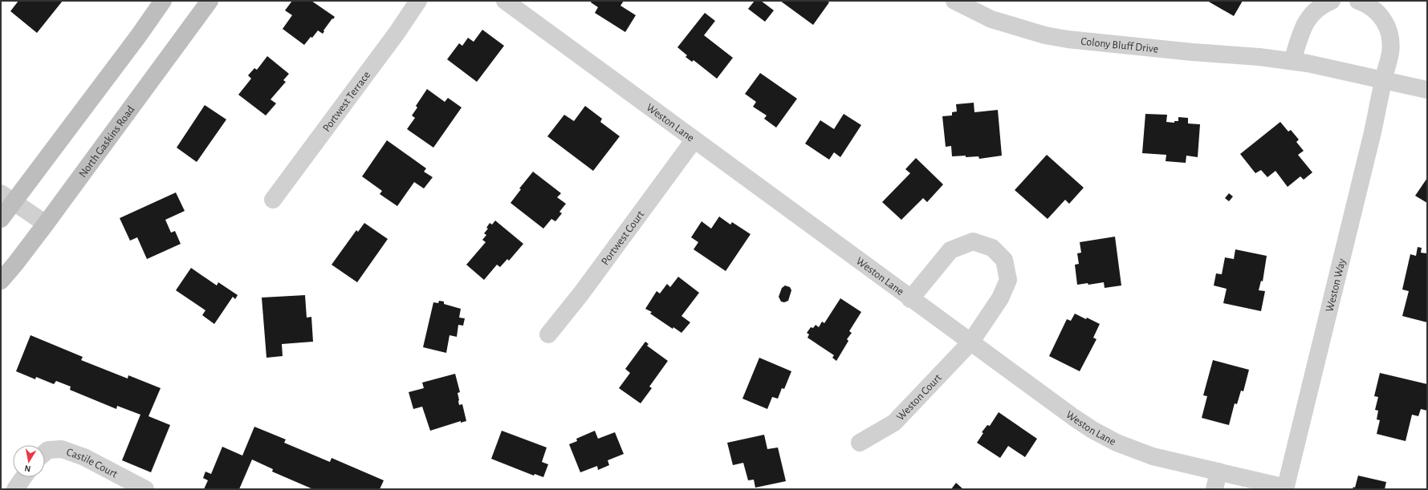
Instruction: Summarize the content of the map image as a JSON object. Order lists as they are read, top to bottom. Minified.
{"streets":{"main road":["North Gaskins Road"],"street":["Colony Bluff Drive","Portwest Terrace","Weston Lane","Portwest Court","Weston Way","Weston Court","Castile Court"]},"crossings":[["Colony Bluff Drive","Weston Way"],["Weston Lane","Portwest Court"],["Weston Lane","Weston Way"],["Weston Lane","Weston Court"]],"north":"bottom"}
